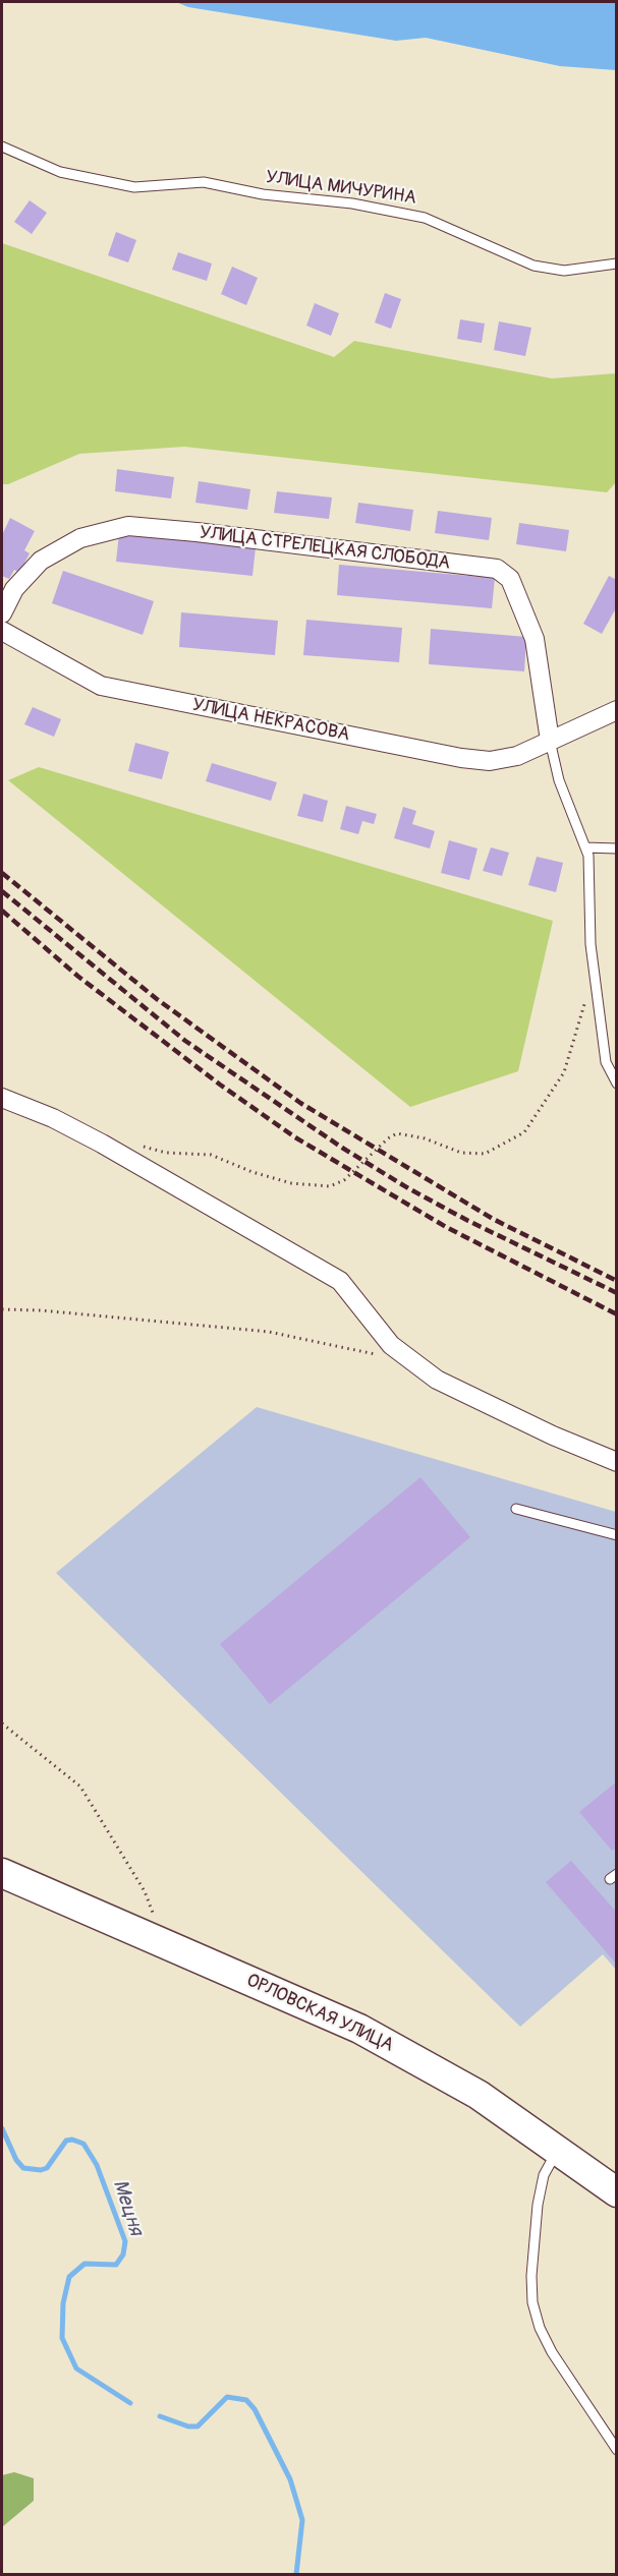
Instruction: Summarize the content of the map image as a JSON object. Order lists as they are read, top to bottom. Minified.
{"streets":{"main road":["ОРЛОВСКАЯ УЛИЦА"],"street":["УЛИЦА СТРЕЛЕЦКАЯ СЛОБОДА","УЛИЦА НЕКРАСОВА"],"lane":["УЛИЦА МИЧУРИНА"]},"crossings":[["УЛИЦА СТРЕЛЕЦКАЯ СЛОБОДА","УЛИЦА НЕКРАСОВА"]],"water":["Мецня"]}
